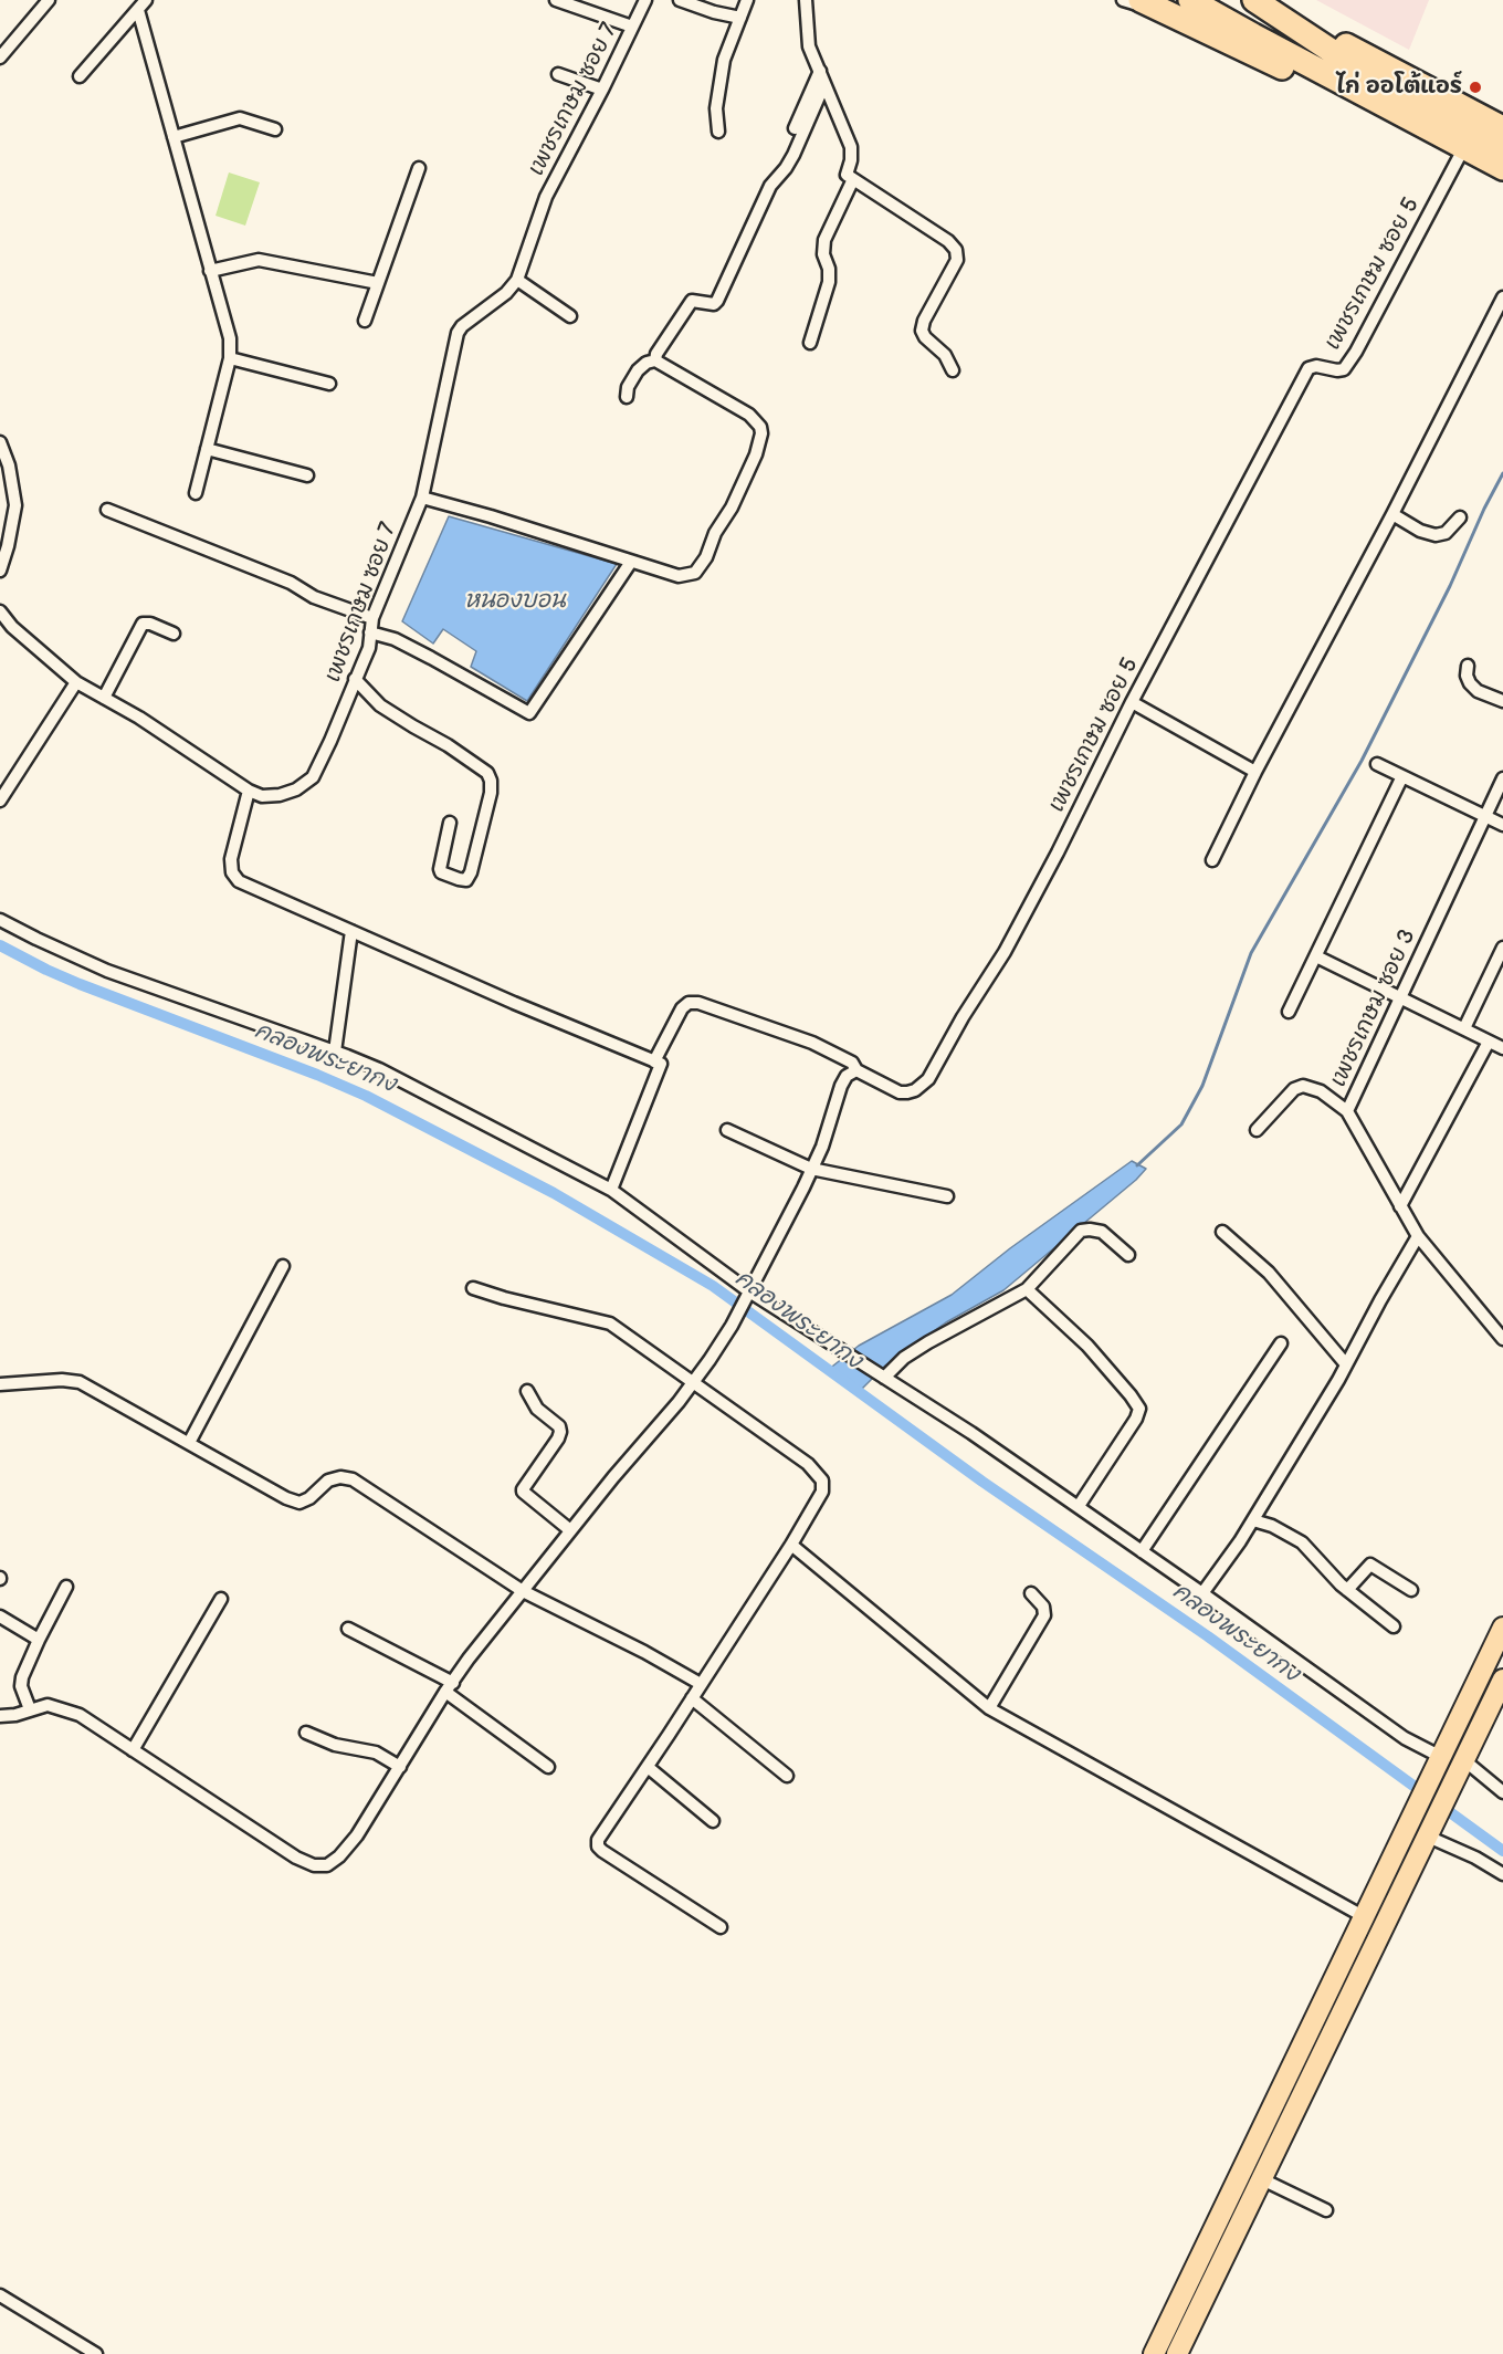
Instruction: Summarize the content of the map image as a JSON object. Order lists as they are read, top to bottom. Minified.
{"streets":{"street":["เพชรเกษม ซอย 7","เพชรเกษม ซอย 5","เพชรเกษม ซอย 3"]},"water":["หนองบอน","คลองพระยากง"],"places":["ไก่ ออโต้แอร์"]}
